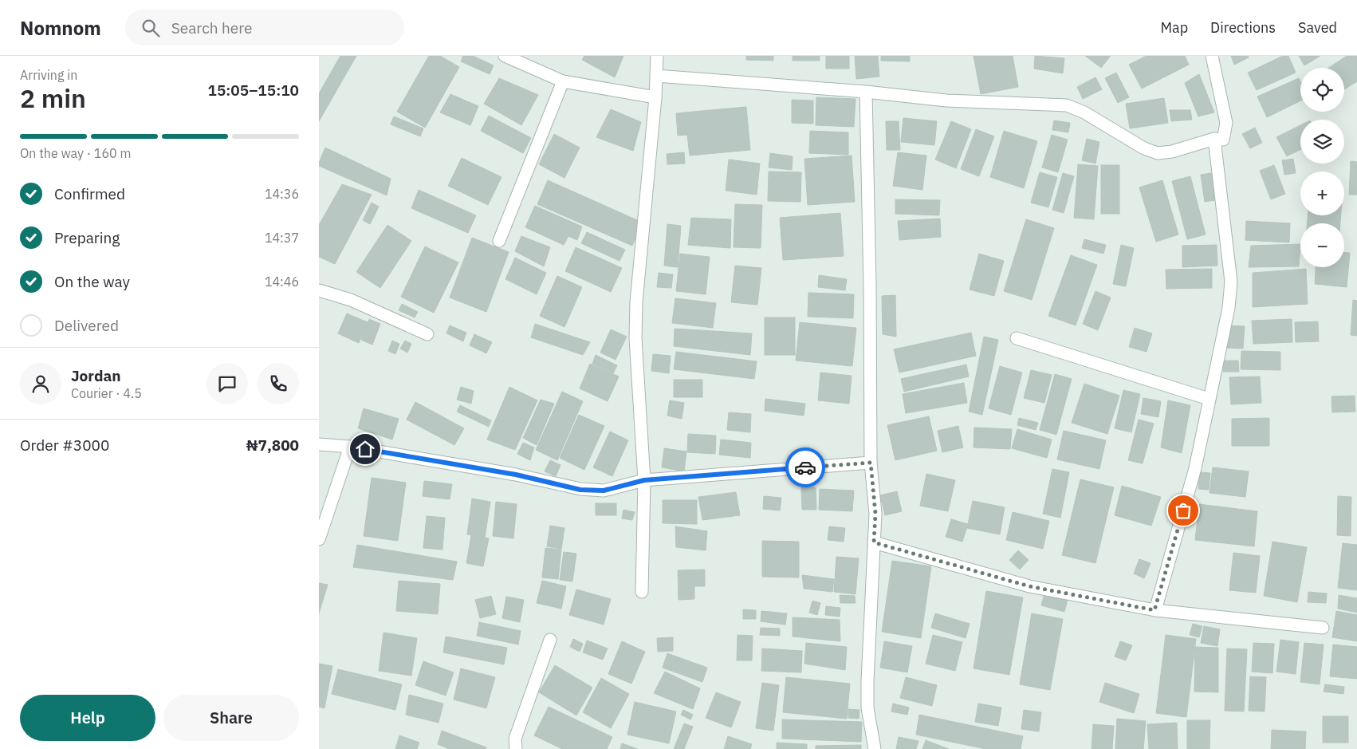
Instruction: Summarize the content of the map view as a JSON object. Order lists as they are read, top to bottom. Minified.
{"page":{"header":"Nomnom","search":"Search here","nav":["Map","Directions","Saved"],"heading":["2 min","Arriving in","15:05–15:10"],"panel":["Jordan","Courier · 4.5","Order #3000","₦7,800"],"map_buttons":["+","−"],"bar":"On the way · 160 m","list":[["Confirmed","14:36"],["Preparing","14:37"],["On the way","14:46"],"Delivered"],"buttons":["Help","Share"]}}
